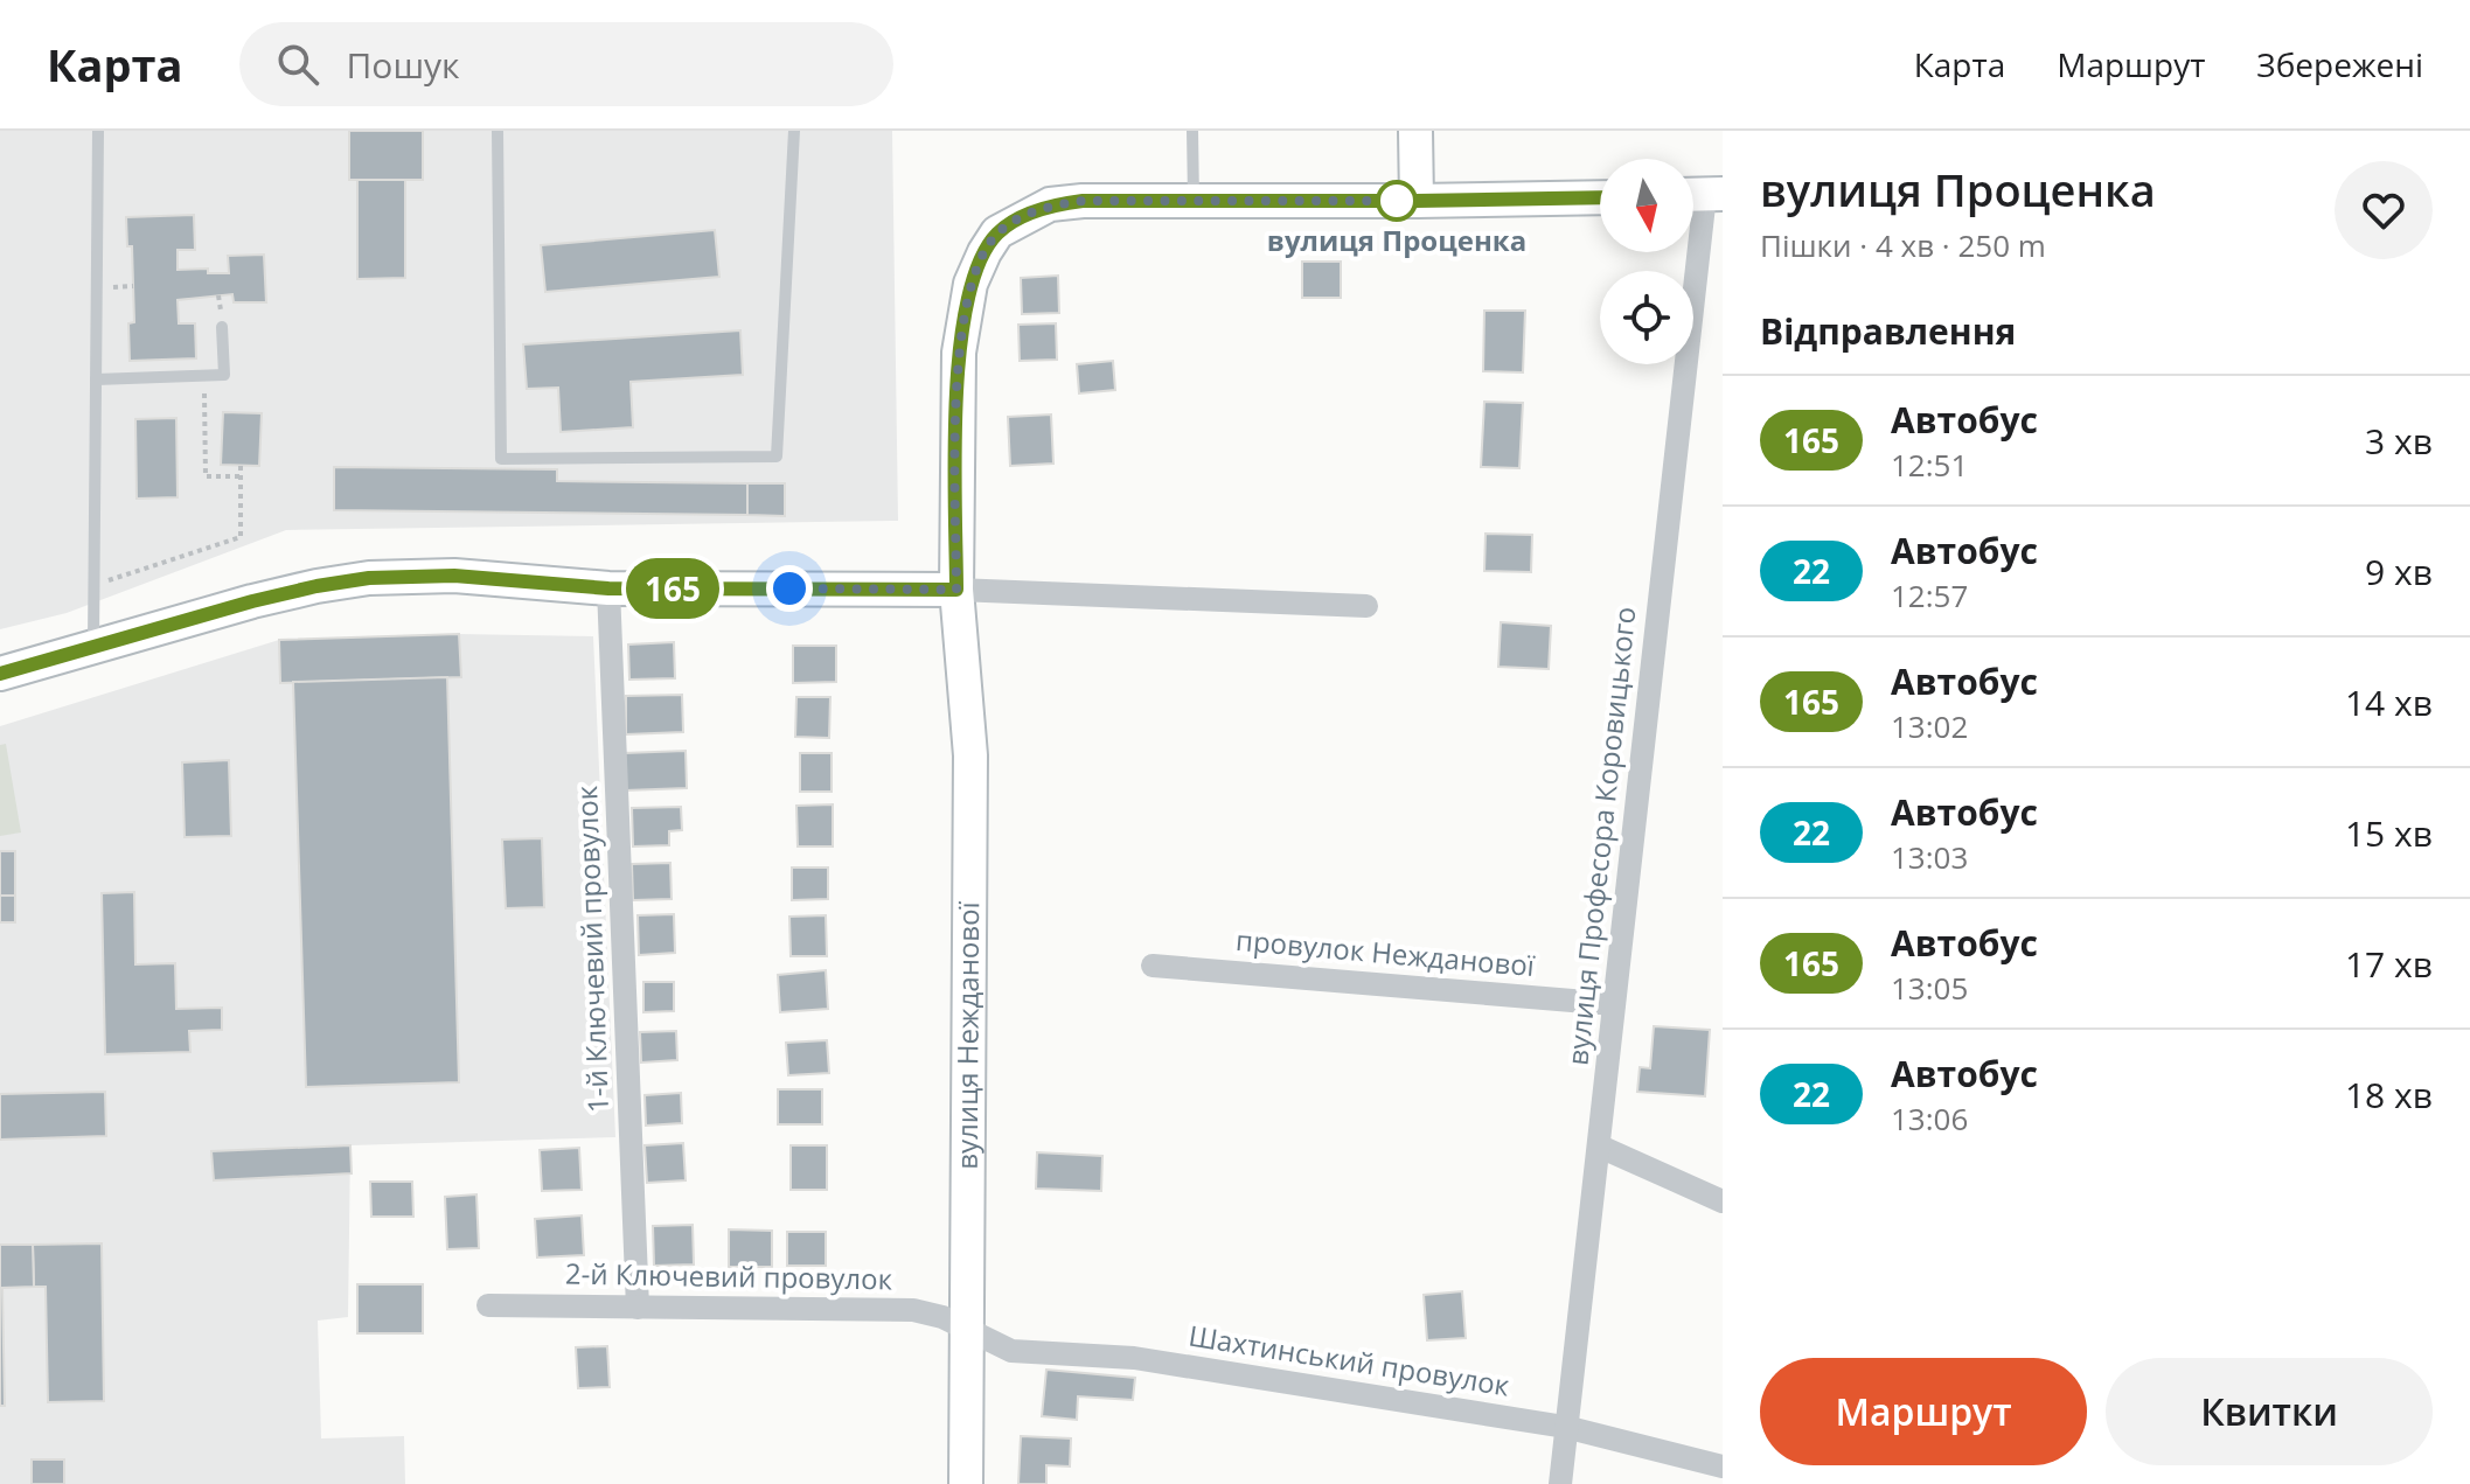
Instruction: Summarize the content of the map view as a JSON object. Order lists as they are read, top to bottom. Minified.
{"streets":{"street":["вулиця Професора Коровицького","1-й Ключевий провулок","провулок Нежданової","вулиця Нежданової","2-й Ключевий провулок","Шахтинський провулок"]},"crossings":[["вулиця Професора Коровицького","провулок Нежданової"],["вулиця Професора Коровицького","Шахтинський провулок"],["1-й Ключевий провулок","2-й Ключевий провулок"],["вулиця Нежданової","2-й Ключевий провулок"],["вулиця Нежданової","Шахтинський провулок"],["2-й Ключевий провулок","Шахтинський провулок"]],"places":["вулиця Проценка"],"lines":["bus line 165"],"north":"bottom","page":{"header":"Карта","search":"Пошук","nav":["Карта","Маршрут","Збережені"],"on_map":"165","heading":[["вулиця Проценка","Пішки · 4 хв · 250 m"],"Відправлення"],"list":[{"mark":"165","name":"Автобус","note":"12:51","value":"3 хв"},{"mark":"22","name":"Автобус","note":"12:57","value":"9 хв"},{"mark":"165","name":"Автобус","note":"13:02","value":"14 хв"},{"mark":"22","name":"Автобус","note":"13:03","value":"15 хв"},{"mark":"165","name":"Автобус","note":"13:05","value":"17 хв"},{"mark":"22","name":"Автобус","note":"13:06","value":"18 хв"}],"buttons":["Маршрут","Квитки"]}}
